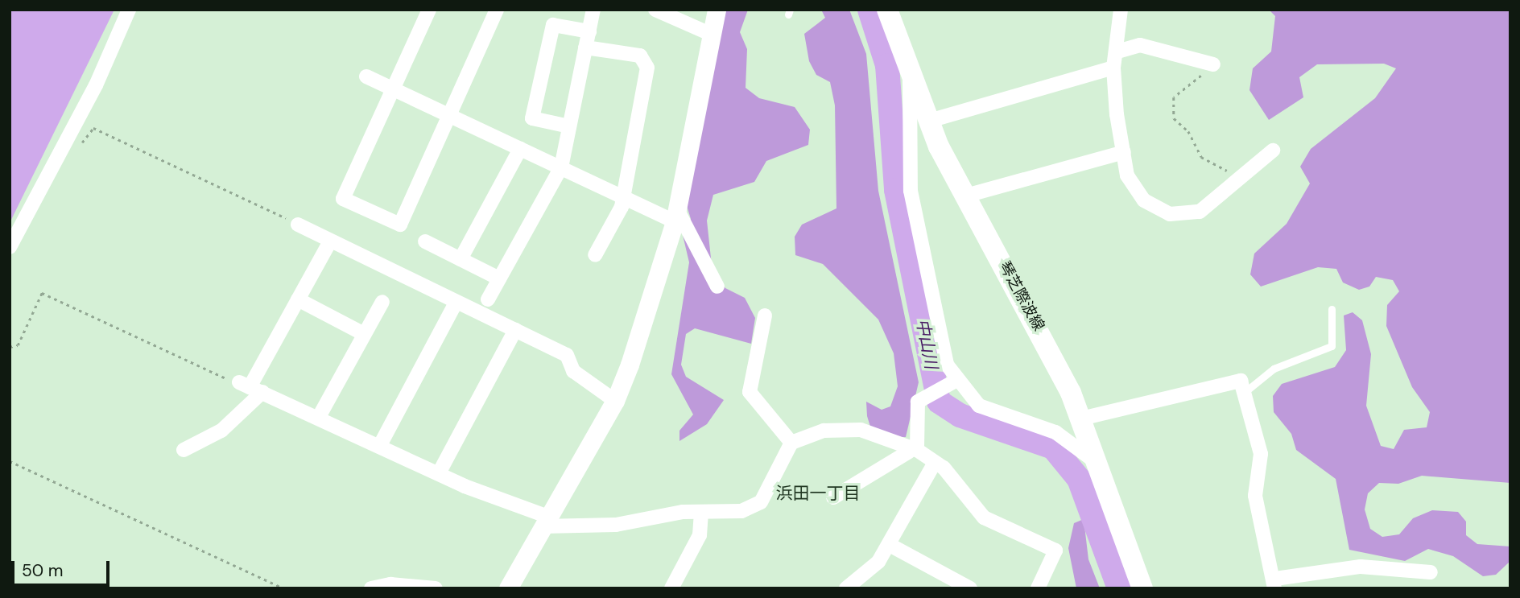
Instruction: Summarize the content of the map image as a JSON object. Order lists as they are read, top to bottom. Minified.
{"streets":{"main road":["琴芝際波線"]},"districts":["浜田一丁目"],"water":["中山川"],"scale_bar":"50 m"}
